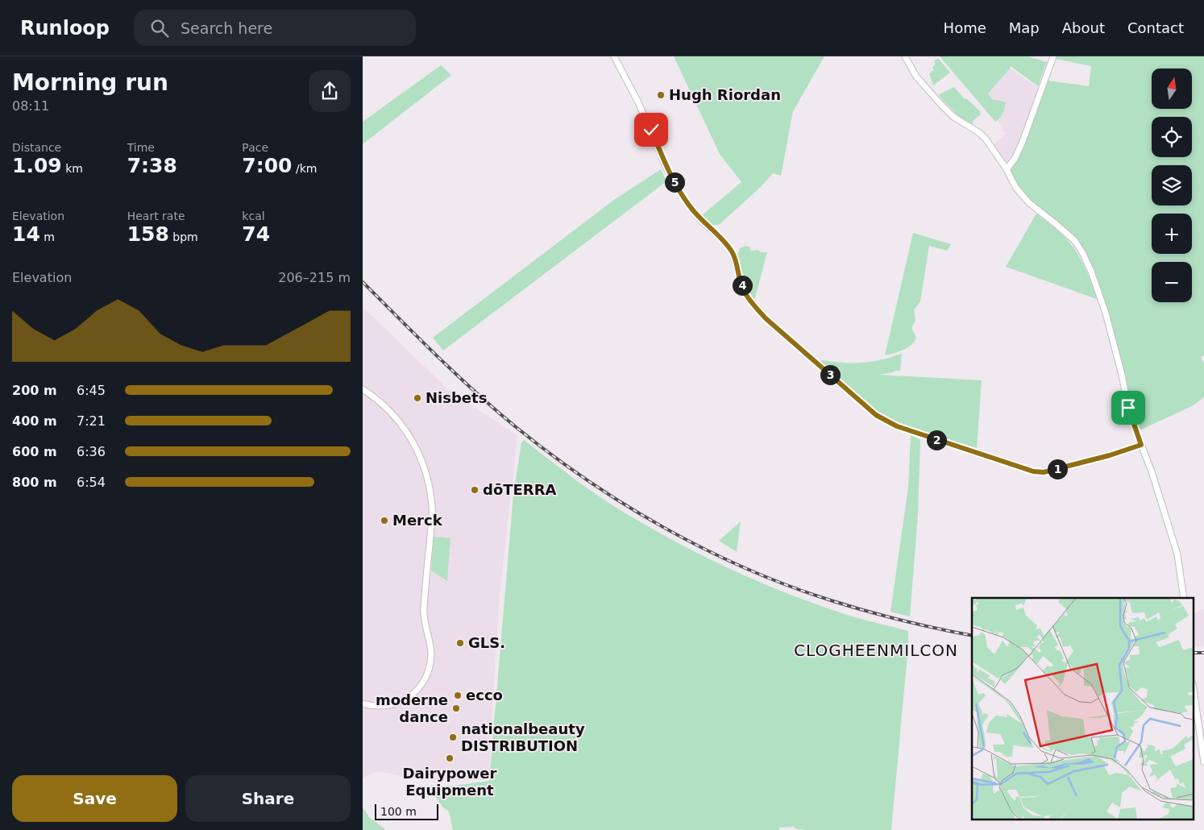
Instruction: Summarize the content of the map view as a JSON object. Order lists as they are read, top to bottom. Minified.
{"districts":["CLOGHEENMILCON"],"places":["Hugh Riordan","Nisbets","dōTERRA","Merck","GLS.","ecco","moderne dance","nationalbeauty DISTRIBUTION","Dairypower Equipment"],"scale_bar":"100 m","north":"top","page":{"header":"Runloop","search":"Search here","nav":["Home","Map","About","Contact"],"heading":["Morning run","08:11"],"map_buttons":["+","−"],"stats":[["Distance","1.09 km"],["Time","7:38"],["Pace","7:00 /km"],["Elevation","14 m"],["Heart rate","158 bpm"],["kcal","74"]],"pins":["5","4","3","2","1"],"chart":["Elevation","206–215 m"],"list":[{"name":"200 m","note":"6:45"},{"name":"400 m","note":"7:21"},{"name":"600 m","note":"6:36"},{"name":"800 m","note":"6:54"}],"buttons":["Save","Share"],"scale":"100 m"}}
